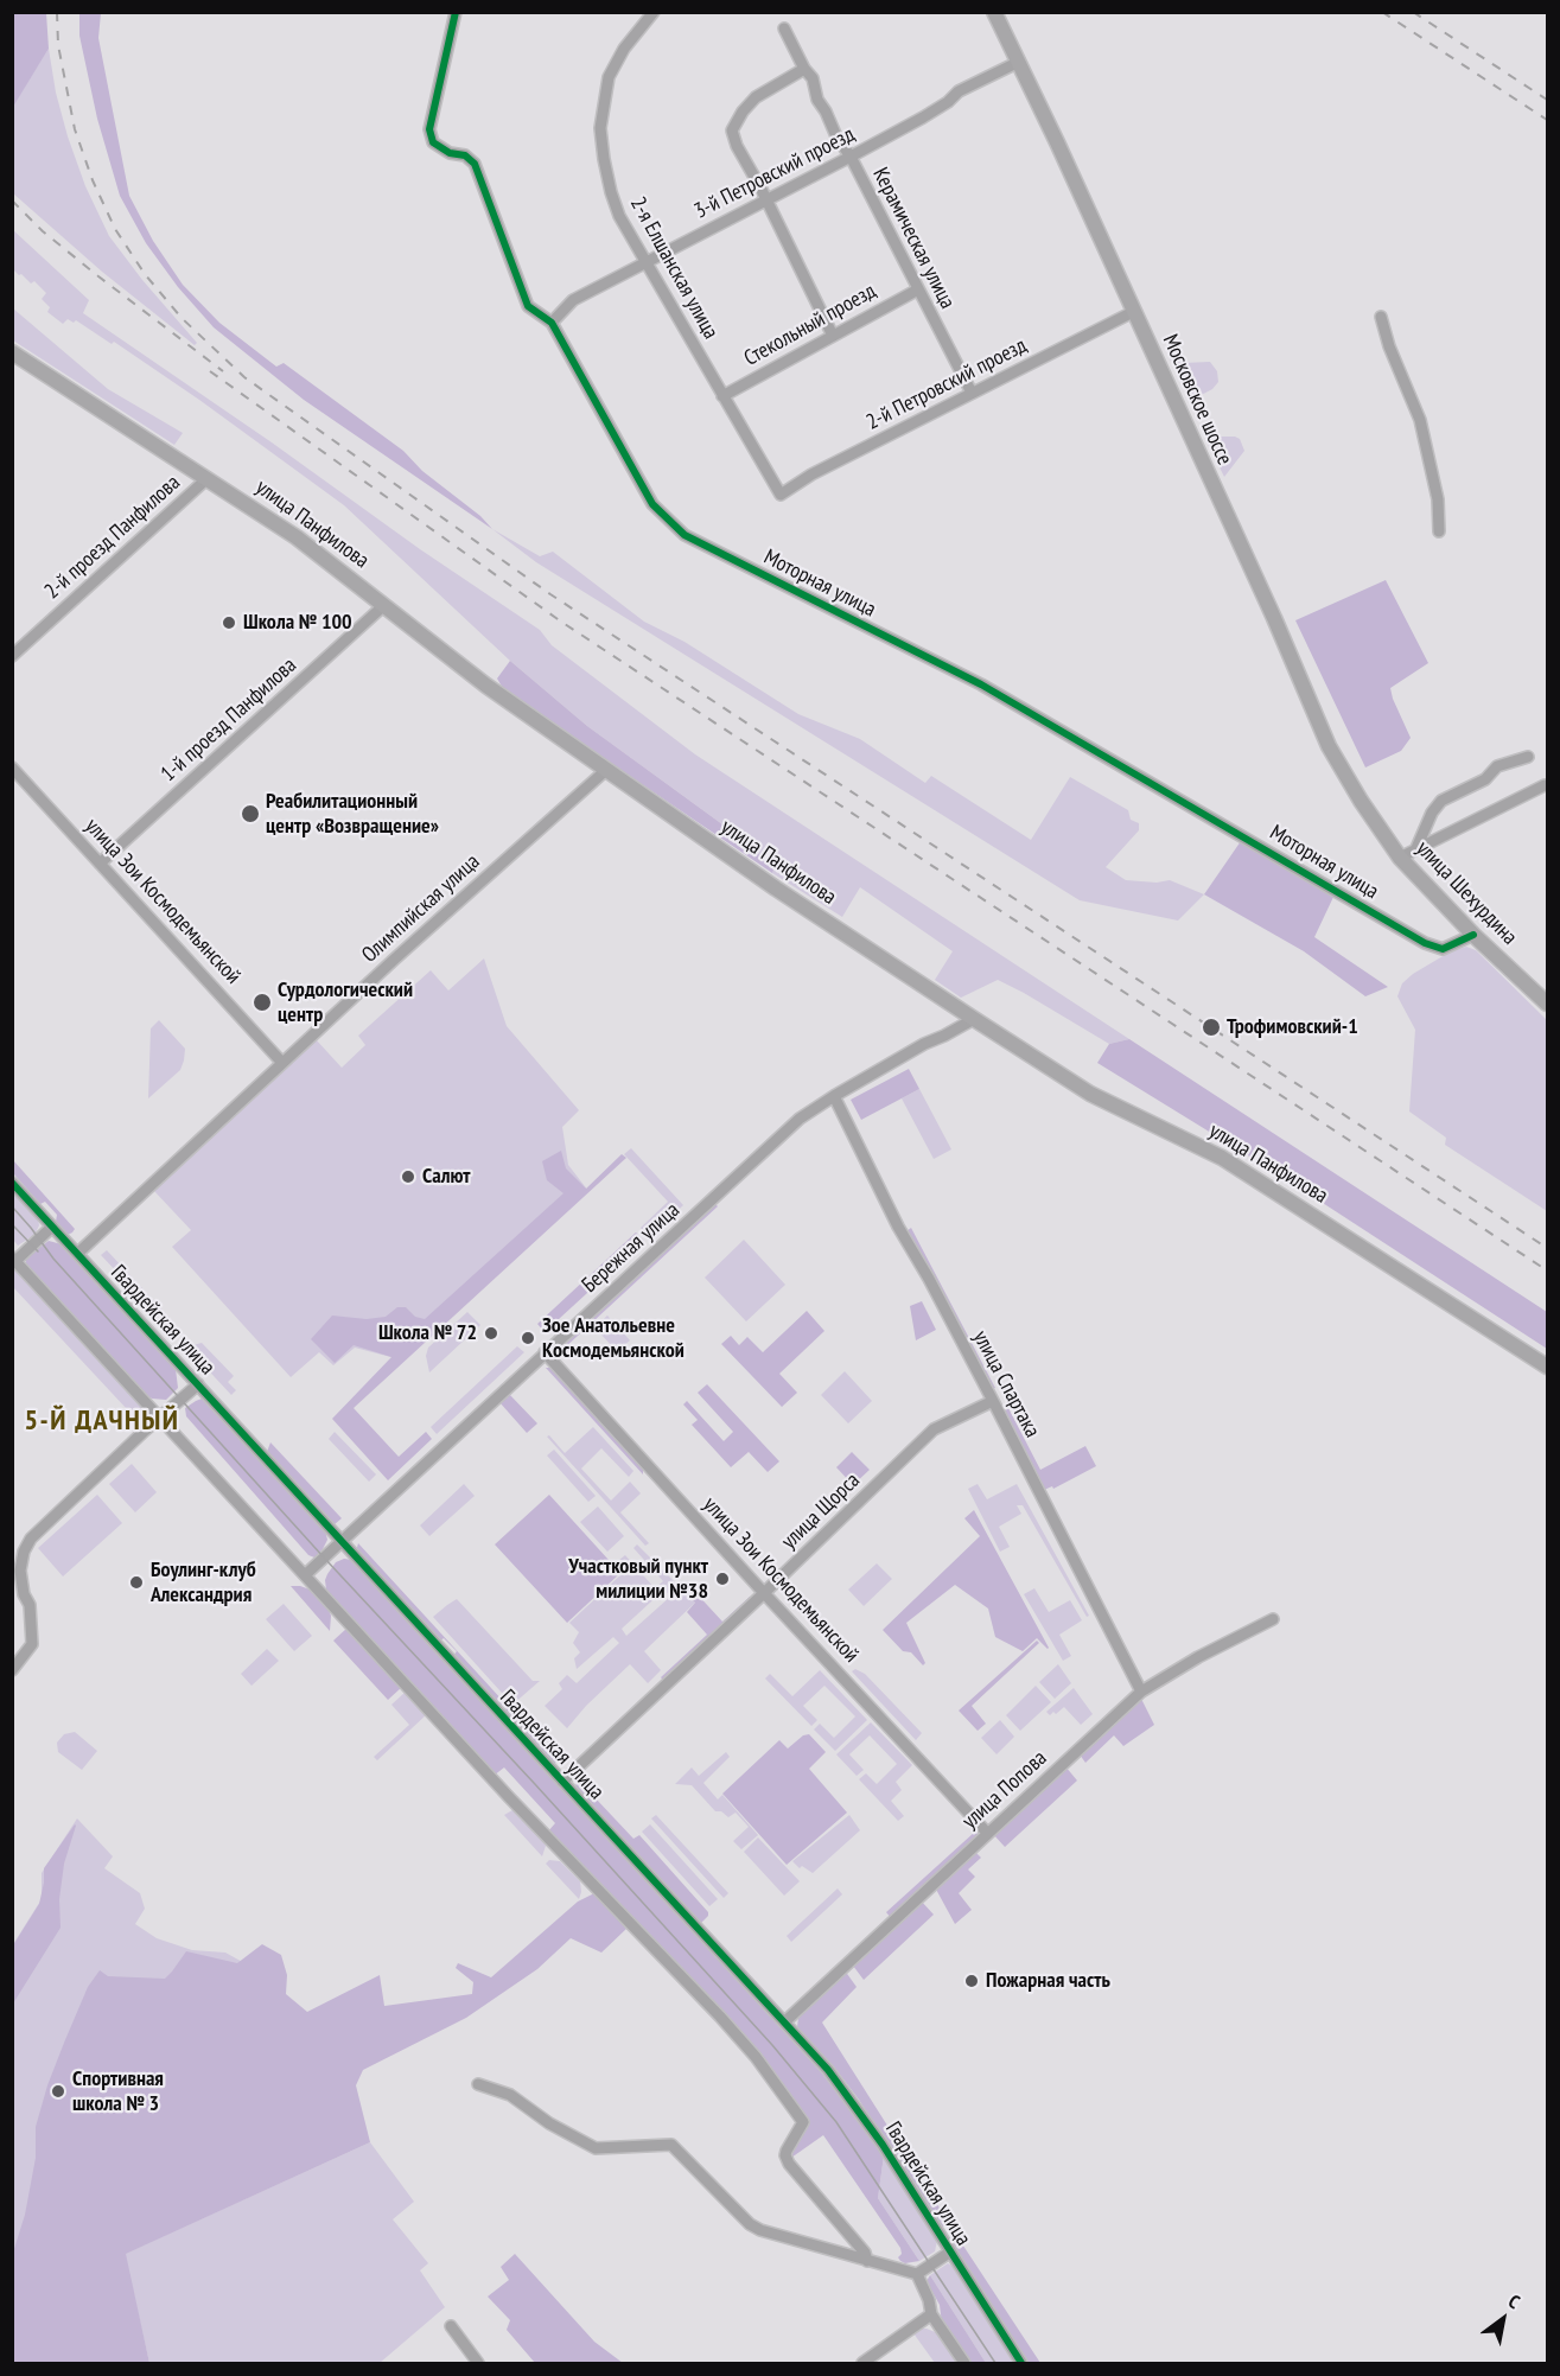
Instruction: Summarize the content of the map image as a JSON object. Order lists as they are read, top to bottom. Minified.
{"streets":{"main road":["Московское шоссе","улица Панфилова","улица Шехурдина"],"street":["3-й Петровский проезд","Керамическая улица","2-я Елшанская улица","Стекольный проезд","2-й Петровский проезд","2-й проезд Панфилова","Моторная улица","1-й проезд Панфилова","улица Зои Космодемьянской","Олимпийская улица","Бережная улица","Гвардейская улица","улица Спартака","улица Щорса","улица Попова"]},"crossings":[["3-й Петровский проезд","Керамическая улица"],["3-й Петровский проезд","2-я Елшанская улица"],["3-й Петровский проезд","Московское шоссе"],["3-й Петровский проезд","Моторная улица"],["Керамическая улица","Стекольный проезд"],["Керамическая улица","2-й Петровский проезд"],["2-я Елшанская улица","Стекольный проезд"],["2-я Елшанская улица","2-й Петровский проезд"],["2-й Петровский проезд","Московское шоссе"],["Московское шоссе","улица Шехурдина"],["улица Панфилова","2-й проезд Панфилова"],["улица Панфилова","1-й проезд Панфилова"],["улица Панфилова","Олимпийская улица"],["улица Панфилова","Бережная улица"],["Моторная улица","улица Шехурдина"],["1-й проезд Панфилова","улица Зои Космодемьянской"],["улица Зои Космодемьянской","Олимпийская улица"],["улица Зои Космодемьянской","Бережная улица"],["улица Зои Космодемьянской","улица Щорса"],["улица Зои Космодемьянской","улица Попова"],["Олимпийская улица","Гвардейская улица"],["Бережная улица","Гвардейская улица"],["Бережная улица","улица Спартака"],["Гвардейская улица","улица Щорса"],["Гвардейская улица","улица Попова"],["улица Спартака","улица Щорса"],["улица Спартака","улица Попова"]],"districts":["5-Й ДАЧНЫЙ"],"places":["Школа № 100","Реабилитационный центр «Возвращение»","Сурдологический центр","Трофимовский-1","Салют","Школа № 72","Зое Анатольевне Космодемьянской","Участковый пункт милиции №38","Боулинг-клуб Александрия","Пожарная часть","Спортивная школа № 3"],"north":"top right"}
